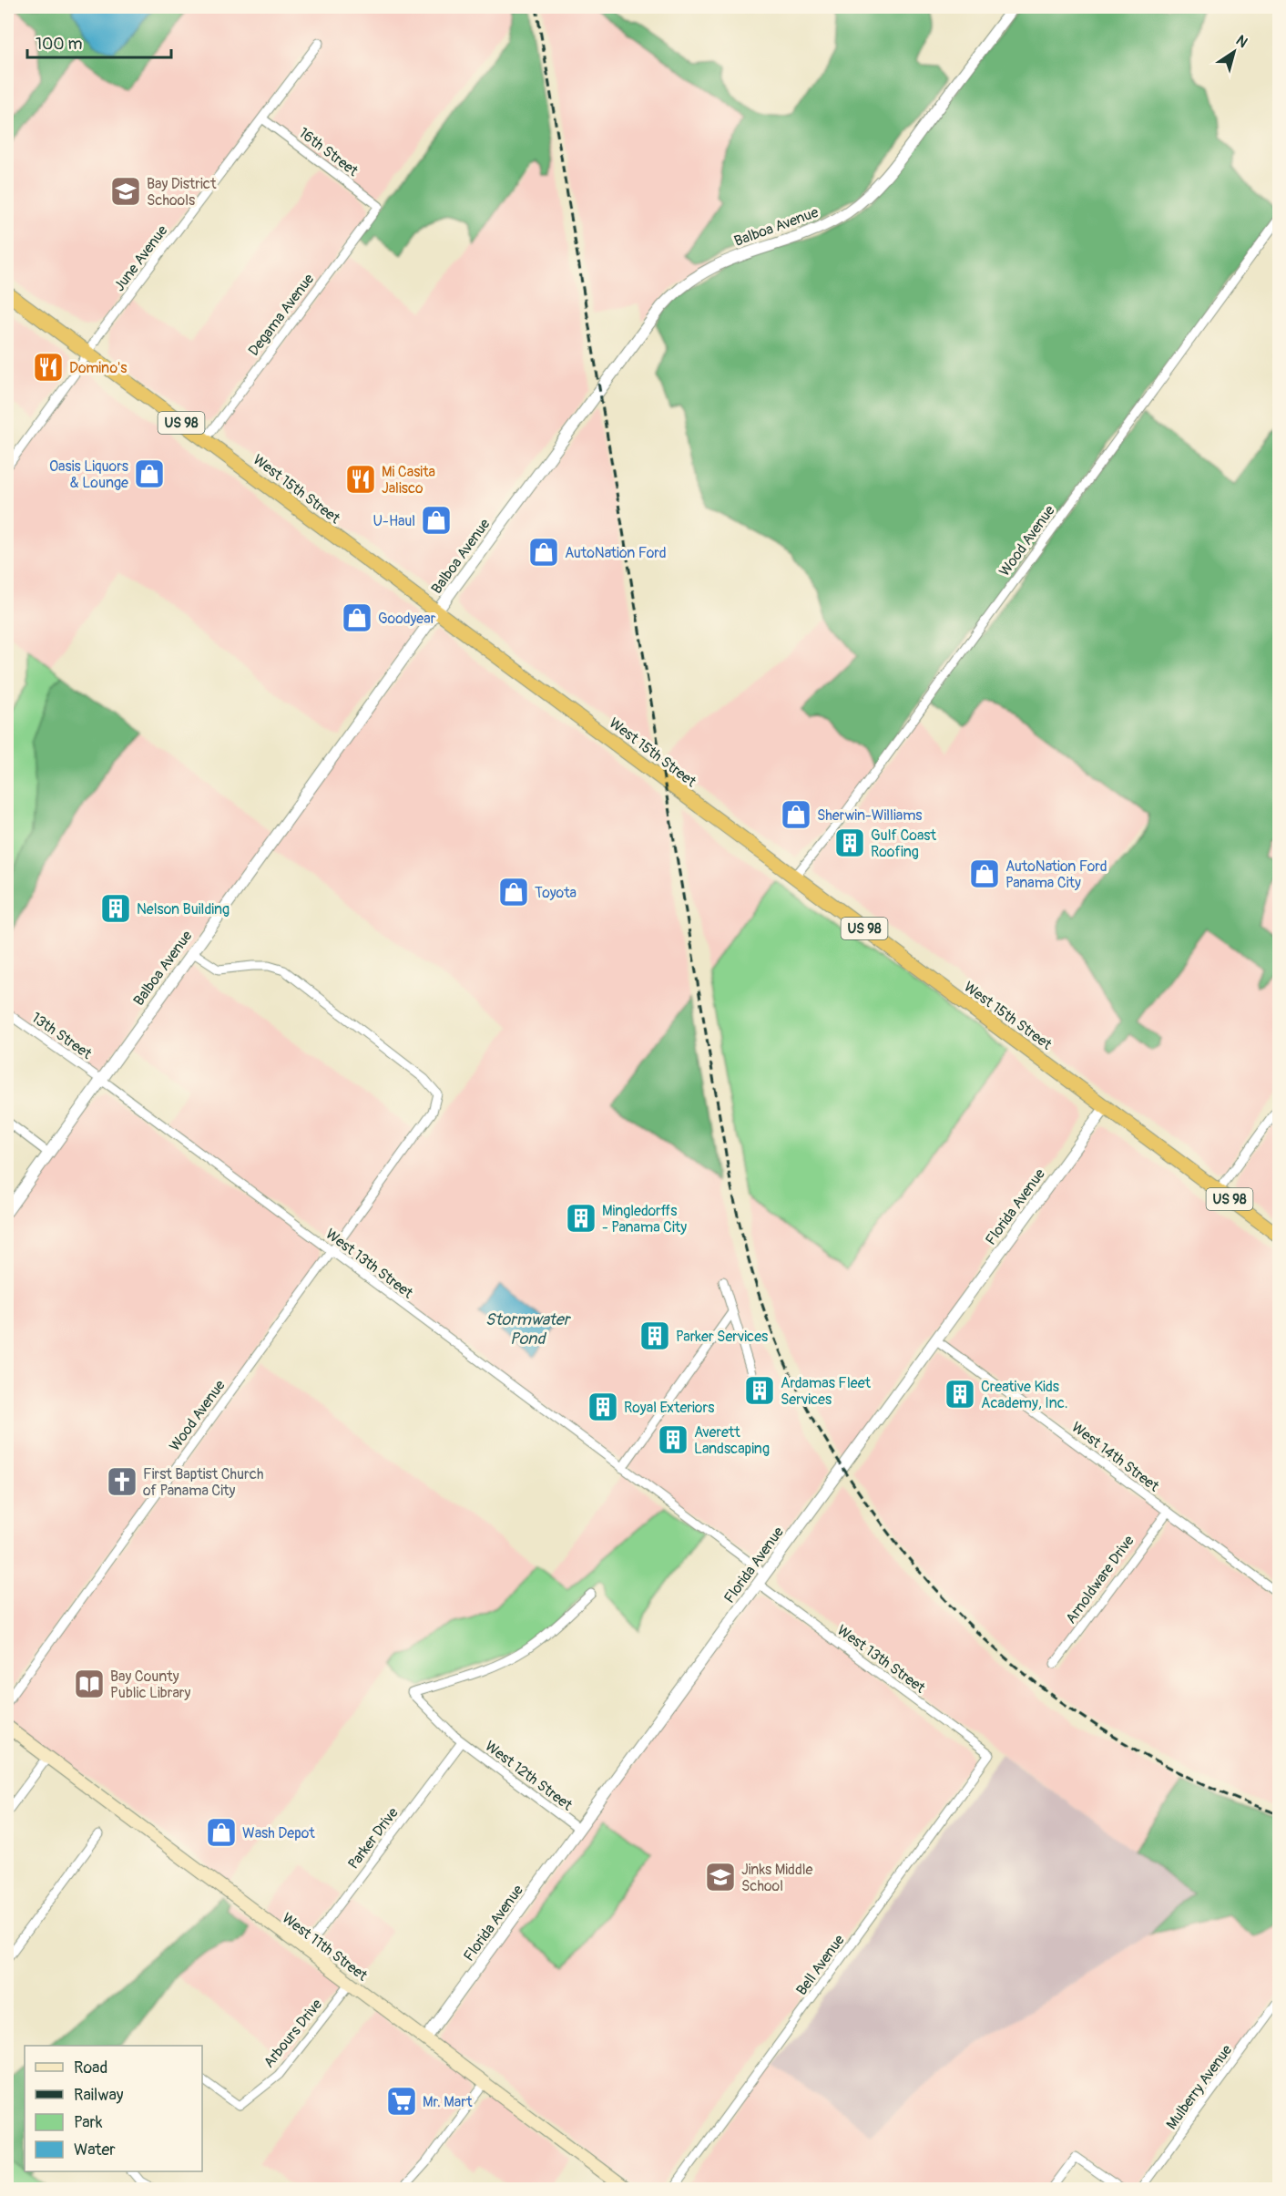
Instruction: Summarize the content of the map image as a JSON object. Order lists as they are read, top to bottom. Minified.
{"streets":{"highway":["US 98","West 15th Street"],"main road":["West 11th Street"],"street":["16th Street","Balboa Avenue","June Avenue","Degama Avenue","Wood Avenue","13th Street","Florida Avenue","West 13th Street","West 14th Street","Arnoldware Drive","West 12th Street","Parker Drive","Bell Avenue","Arbours Drive","Mulberry Avenue"]},"crossings":[["16th Street","June Avenue"],["16th Street","Degama Avenue"],["Balboa Avenue","West 15th Street"],["Balboa Avenue","Wood Avenue"],["Balboa Avenue","13th Street"],["Balboa Avenue","West 13th Street"],["June Avenue","West 15th Street"],["Degama Avenue","West 15th Street"],["West 15th Street","Wood Avenue"],["West 15th Street","Florida Avenue"],["Wood Avenue","West 13th Street"],["13th Street","West 13th Street"],["Florida Avenue","West 13th Street"],["Florida Avenue","West 14th Street"],["Florida Avenue","West 12th Street"],["Florida Avenue","West 11th Street"],["West 13th Street","Bell Avenue"],["West 14th Street","Arnoldware Drive"],["West 12th Street","Parker Drive"],["Parker Drive","West 11th Street"],["West 11th Street","Arbours Drive"]],"water":["Stormwater Pond"],"places":{"school or university":["Bay District Schools","Jinks Middle School"],"restaurant":["Domino's","Mi Casita Jalisco"],"shop":["Oasis Liquors & Lounge","U-Haul","AutoNation Ford","Goodyear","Sherwin-Williams","AutoNation Ford Panama City","Toyota","Wash Depot"],"building":["Gulf Coast Roofing","Nelson Building","Mingledorffs - Panama City","Parker Services","Ardamas Fleet Services","Creative Kids Academy, Inc.","Royal Exteriors","Averett Landscaping"],"church":["First Baptist Church of Panama City"],"library":["Bay County Public Library"],"supermarket":["Mr. Mart"]},"legend":["Road","Railway","Park","Water"],"scale_bar":"100 m","north":"top right"}
